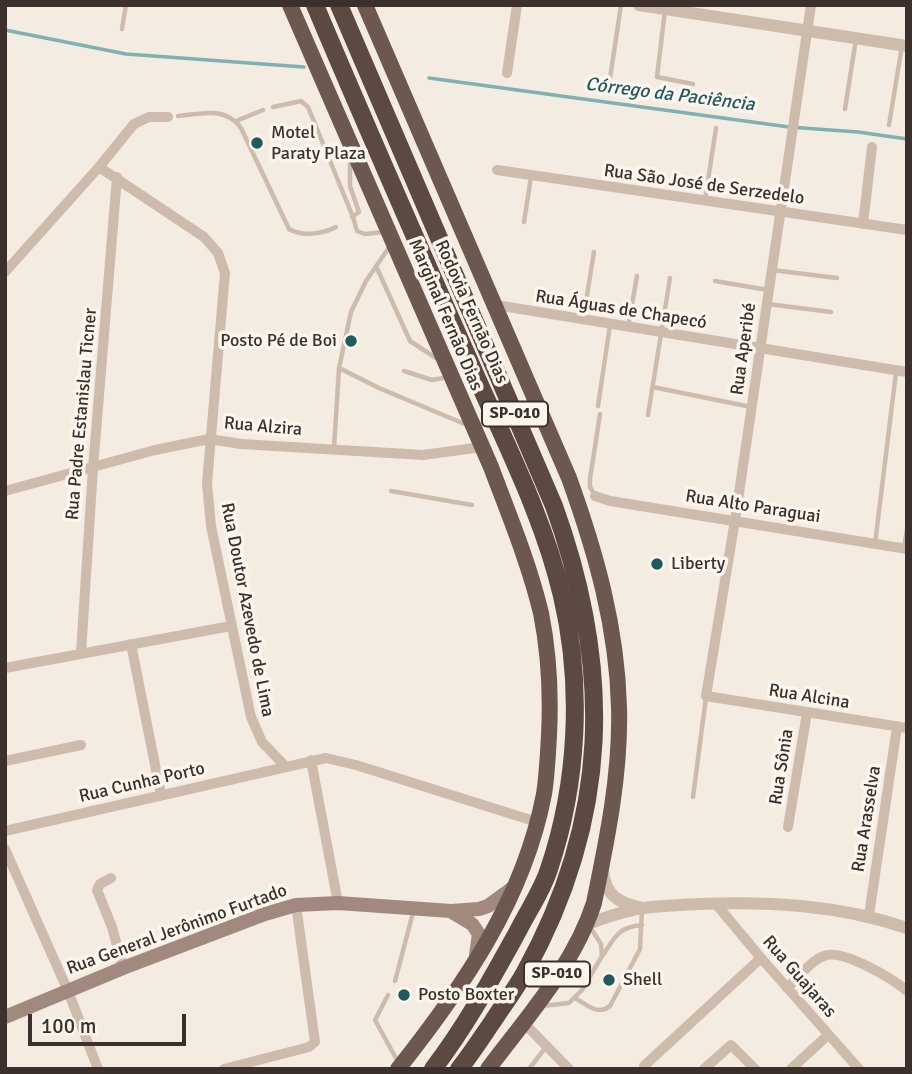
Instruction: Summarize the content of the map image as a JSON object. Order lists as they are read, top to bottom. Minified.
{"streets":{"highway":["Rodovia Fernão Dias","Marginal Fernão Dias","SP-010"],"main road":["Rua General Jerônimo Furtado"],"street":["Rua São José de Serzedelo","Rua Águas de Chapecó","Rua Aperibé","Rua Padre Estanislau Ticner","Rua Alzira","Rua Alto Paraguai","Rua Doutor Azevedo de Lima","Rua Alcina","Rua Sônia","Rua Cunha Porto","Rua Arasselva","Rua Guajaras"]},"crossings":[["Rua São José de Serzedelo","Rua Aperibé"],["Rua Águas de Chapecó","Rua Aperibé"],["Rua Águas de Chapecó","SP-010"],["Marginal Fernão Dias","Rua Alzira"],["Marginal Fernão Dias","Rua General Jerônimo Furtado"],["Rua Aperibé","Rua Alto Paraguai"],["Rua Aperibé","Rua Alcina"],["Rua Padre Estanislau Ticner","Rua Alzira"],["Rua Padre Estanislau Ticner","Rua Doutor Azevedo de Lima"],["Rua Alzira","Rua Doutor Azevedo de Lima"],["Rua Doutor Azevedo de Lima","Rua Cunha Porto"],["Rua Alcina","Rua Sônia"],["Rua Alcina","Rua Arasselva"]],"water":["Córrego da Paciência"],"places":["Motel Paraty Plaza","Posto Pé de Boi","Liberty","Shell","Posto Boxter"],"scale_bar":"100 m"}
